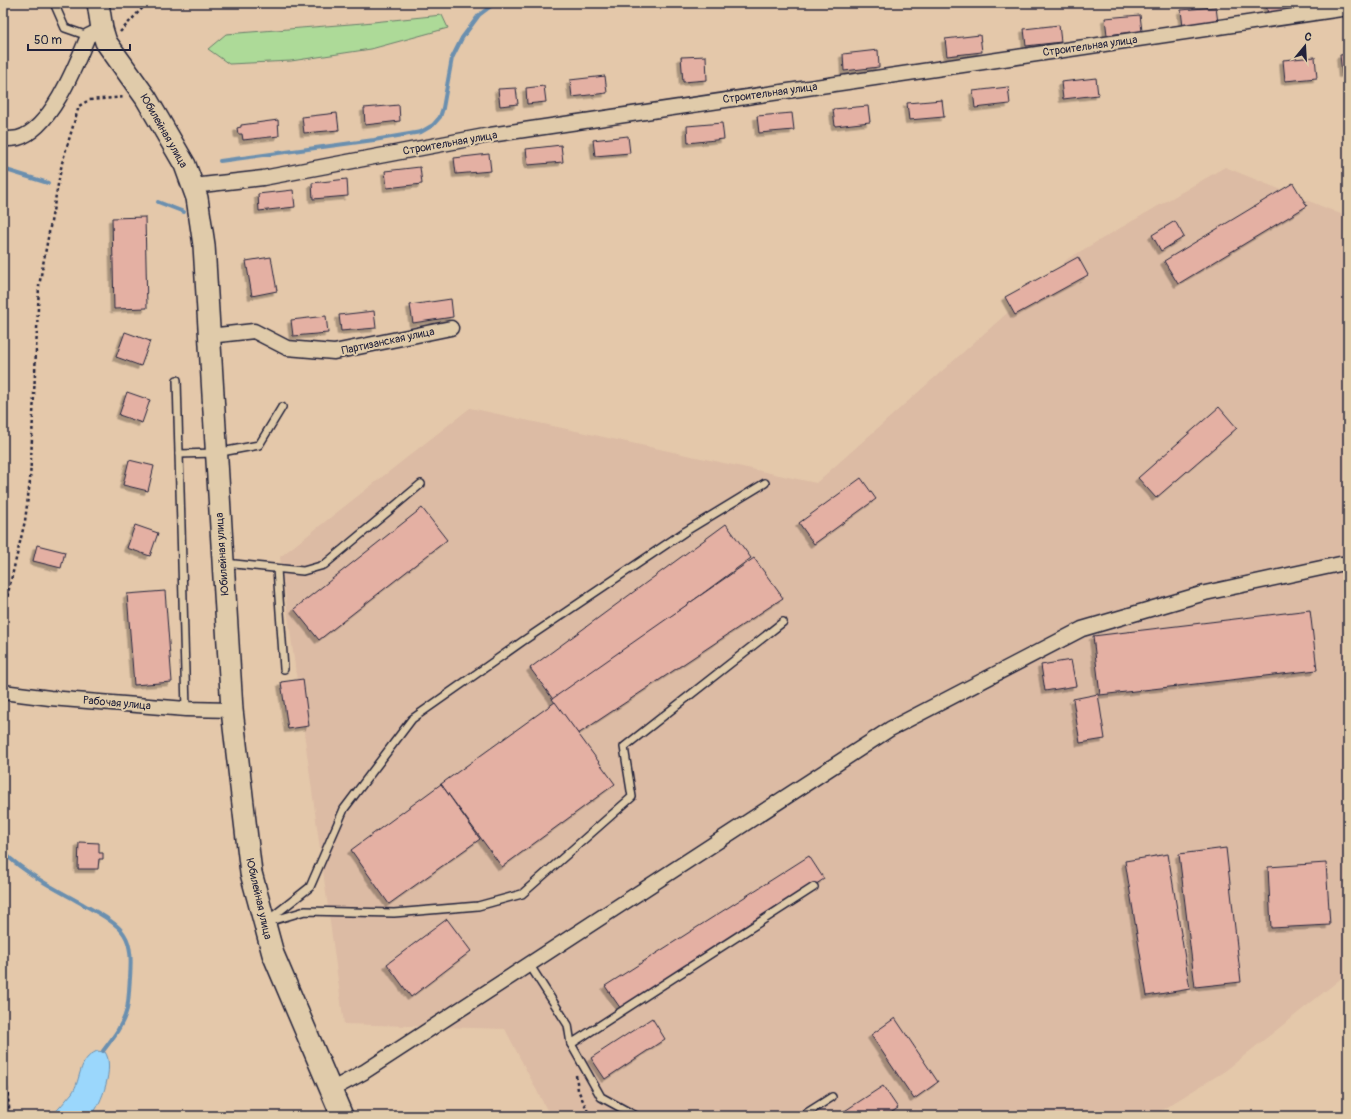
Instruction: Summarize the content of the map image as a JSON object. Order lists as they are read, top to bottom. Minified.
{"streets":{"main road":["Юбилейная улица"],"street":["Строительная улица","Партизанская улица","Рабочая улица"]},"crossings":[["Строительная улица","Юбилейная улица"],["Юбилейная улица","Партизанская улица"],["Юбилейная улица","Рабочая улица"]],"scale_bar":"50 m","north":"top"}
